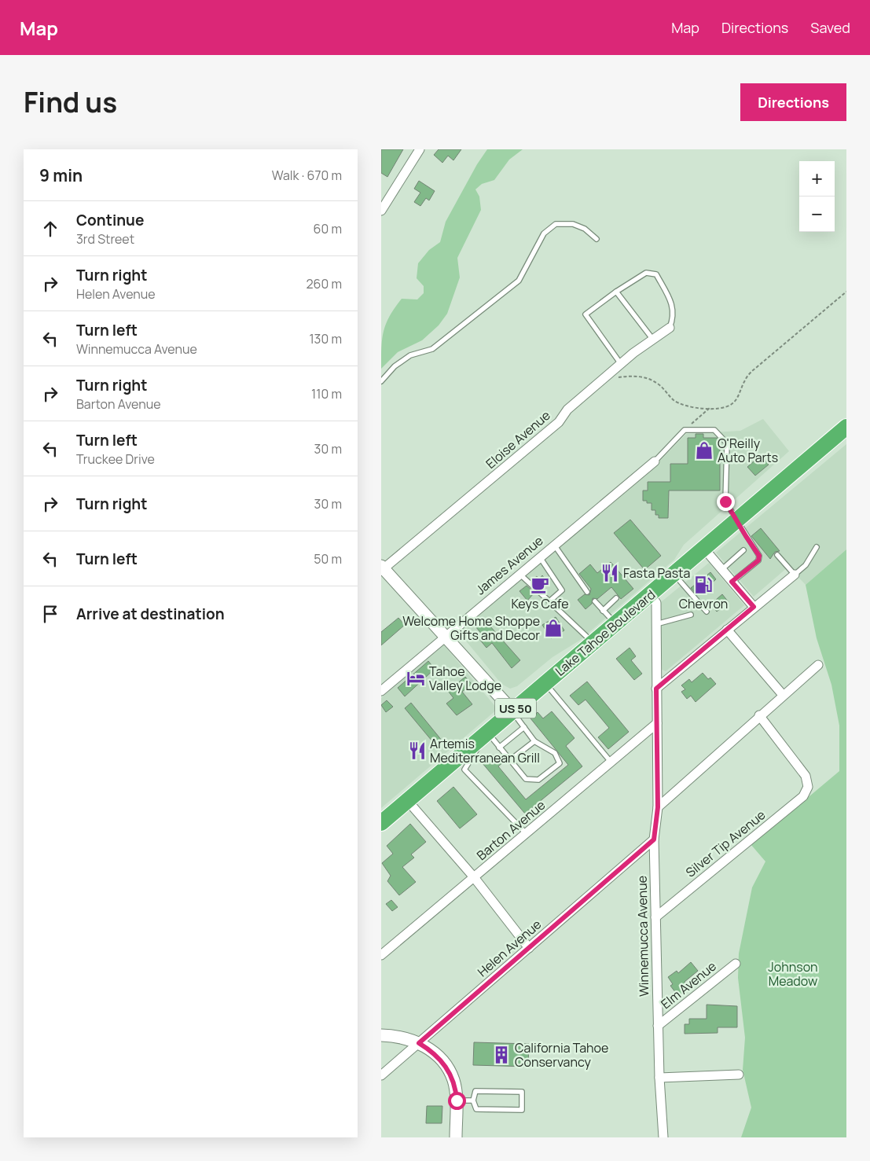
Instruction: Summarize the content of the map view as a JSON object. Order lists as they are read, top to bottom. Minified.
{"streets":{"highway":["Lake Tahoe Boulevard","US 50"],"street":["Eloise Avenue","James Avenue","Barton Avenue","Silver Tip Avenue","Winnemucca Avenue","Helen Avenue","Elm Avenue"]},"crossings":[["Lake Tahoe Boulevard","Winnemucca Avenue"],["Barton Avenue","Winnemucca Avenue"],["Silver Tip Avenue","Winnemucca Avenue"],["Winnemucca Avenue","Helen Avenue"],["Winnemucca Avenue","Elm Avenue"]],"parks":["Johnson Meadow"],"places":{"shop":["O'Reilly Auto Parts","Welcome Home Shoppe Gifts and Decor"],"restaurant":["Fasta Pasta","Artemis Mediterranean Grill"],"cafe":["Keys Cafe"],"fuel station":["Chevron"],"hotel":["Tahoe Valley Lodge"],"building":["California Tahoe Conservancy"]},"page":{"header":"Map","nav":["Map","Directions","Saved"],"title":"Find us","buttons":"Directions","heading":["9 min","Walk · 670 m"],"map_buttons":["+","−"],"list":[["Continue","3rd Street","60 m"],["Turn right","Helen Avenue","260 m"],["Turn left","Winnemucca Avenue","130 m"],["Turn right","Barton Avenue","110 m"],["Turn left","Truckee Drive","30 m"],["Turn right","30 m"],["Turn left","50 m"],"Arrive at destination"]}}
